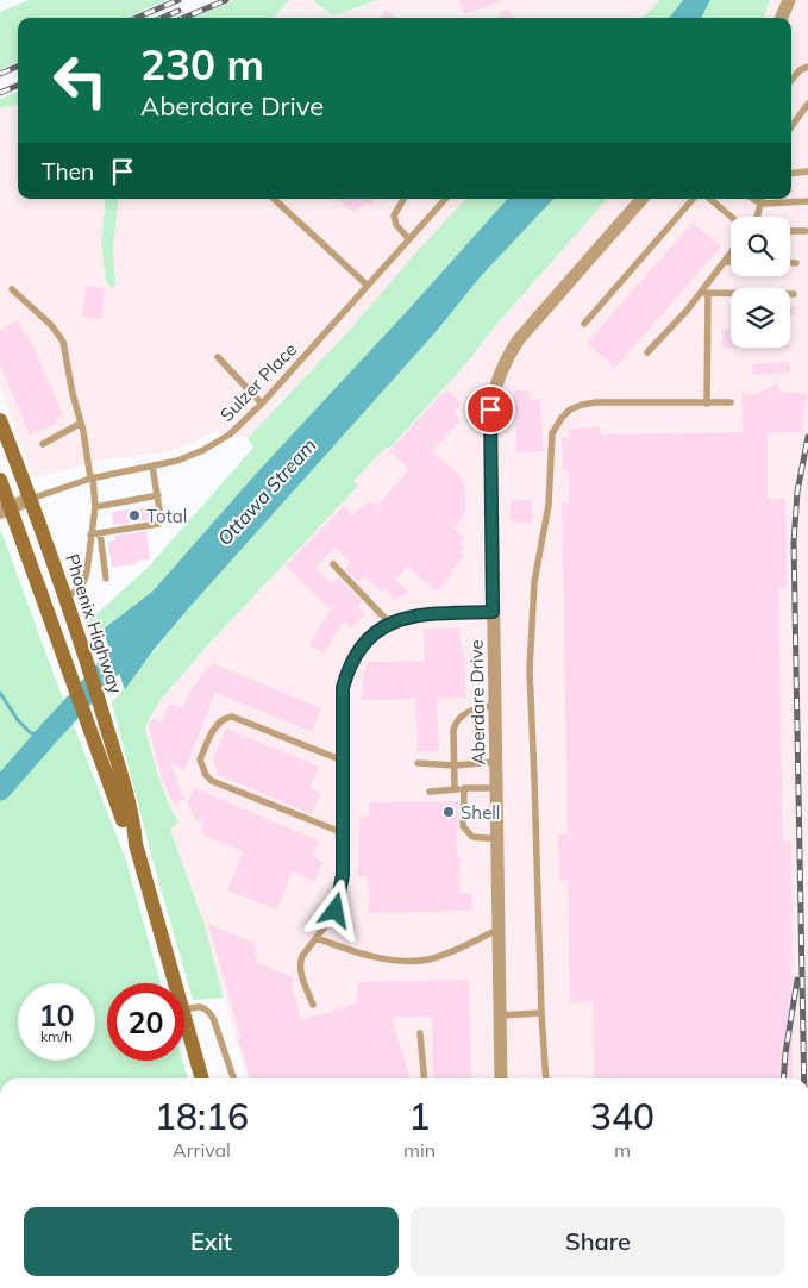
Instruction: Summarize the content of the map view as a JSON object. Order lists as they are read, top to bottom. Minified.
{"streets":{"main road":["Phoenix Highway"],"street":["Aberdare Drive"],"lane":["Sulzer Place"]},"crossings":[["Sulzer Place","Phoenix Highway"]],"water":["Ottawa Stream"],"places":["Total","Shell"],"page":{"turn":["230 m","Aberdare Drive"],"then":"Then","speed":"10 km/h","limit":"20","eta":["18:16","Arrival","1","min","340","m"],"buttons":["Exit","Share"]}}
